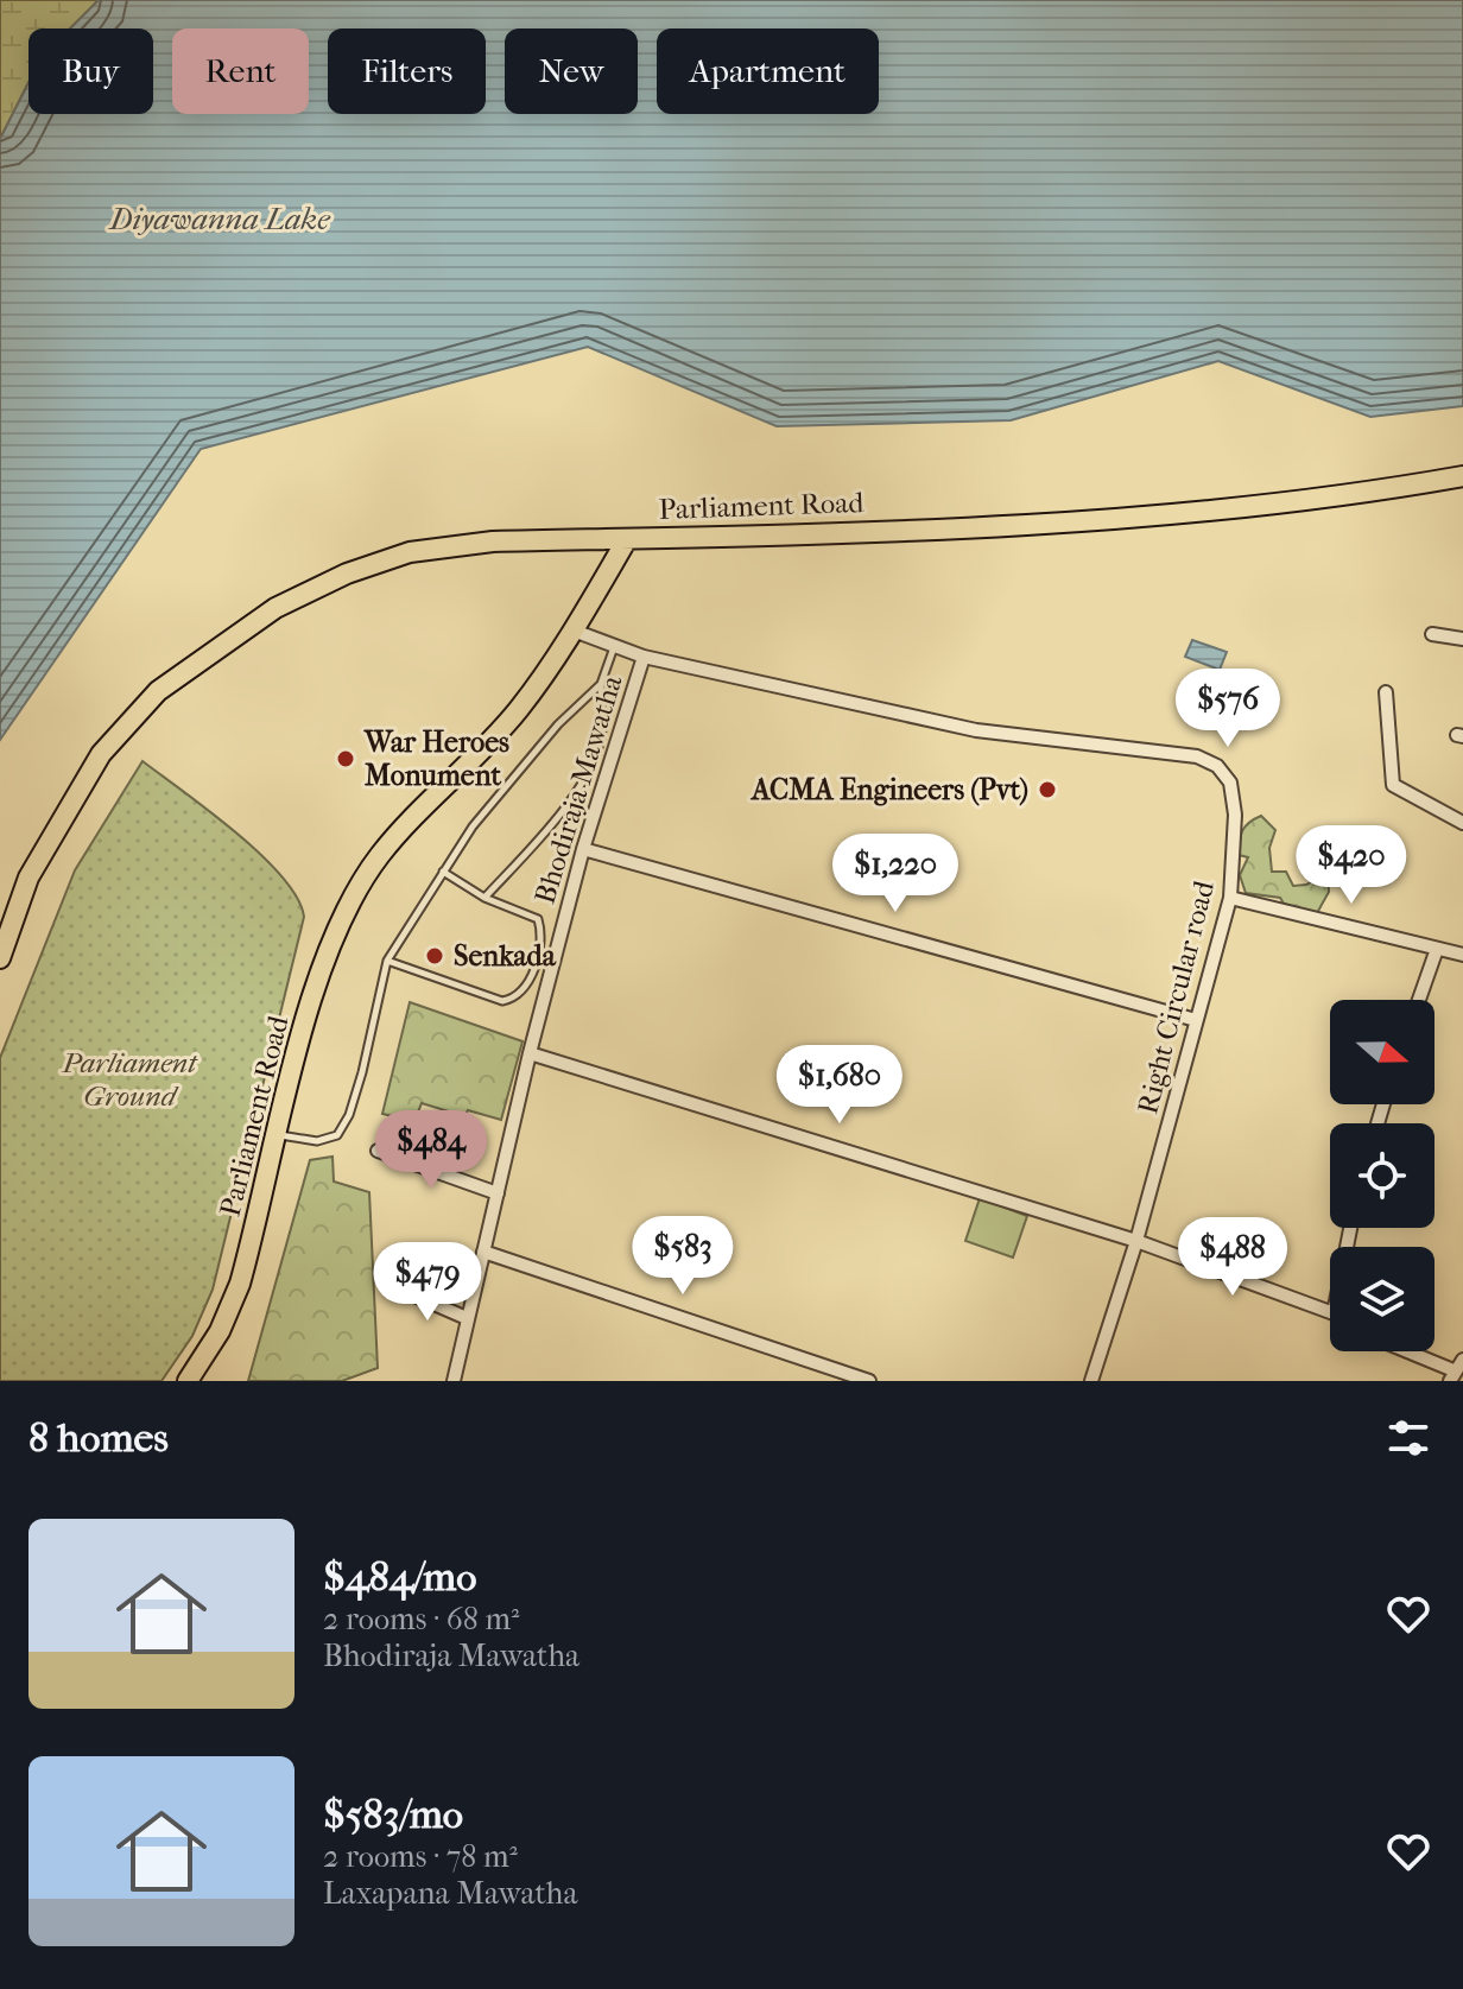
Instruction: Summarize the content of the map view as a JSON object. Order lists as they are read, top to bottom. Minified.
{"streets":{"main road":["Parliament Road"],"street":["Bhodiraja Mawatha","Right Circular road"]},"crossings":[["Parliament Road","Right Circular road"],["Bhodiraja Mawatha","Right Circular road"]],"water":["Diyawanna Lake"],"parks":["Parliament Ground"],"places":["War Heroes Monument","ACMA Engineers (Pvt)","Senkada"],"north":"right","page":{"chip":["Buy","Rent","Filters","New","Apartment"],"price":["$576","$420","$1,220","$1,680","$484","$583","$488","$479"],"heading":"8 homes","list":[{"name":"$484/mo","note":"2 rooms · 68 m² · Bhodiraja Mawatha"},{"name":"$583/mo","note":"2 rooms · 78 m² · Laxapana Mawatha"}]}}
